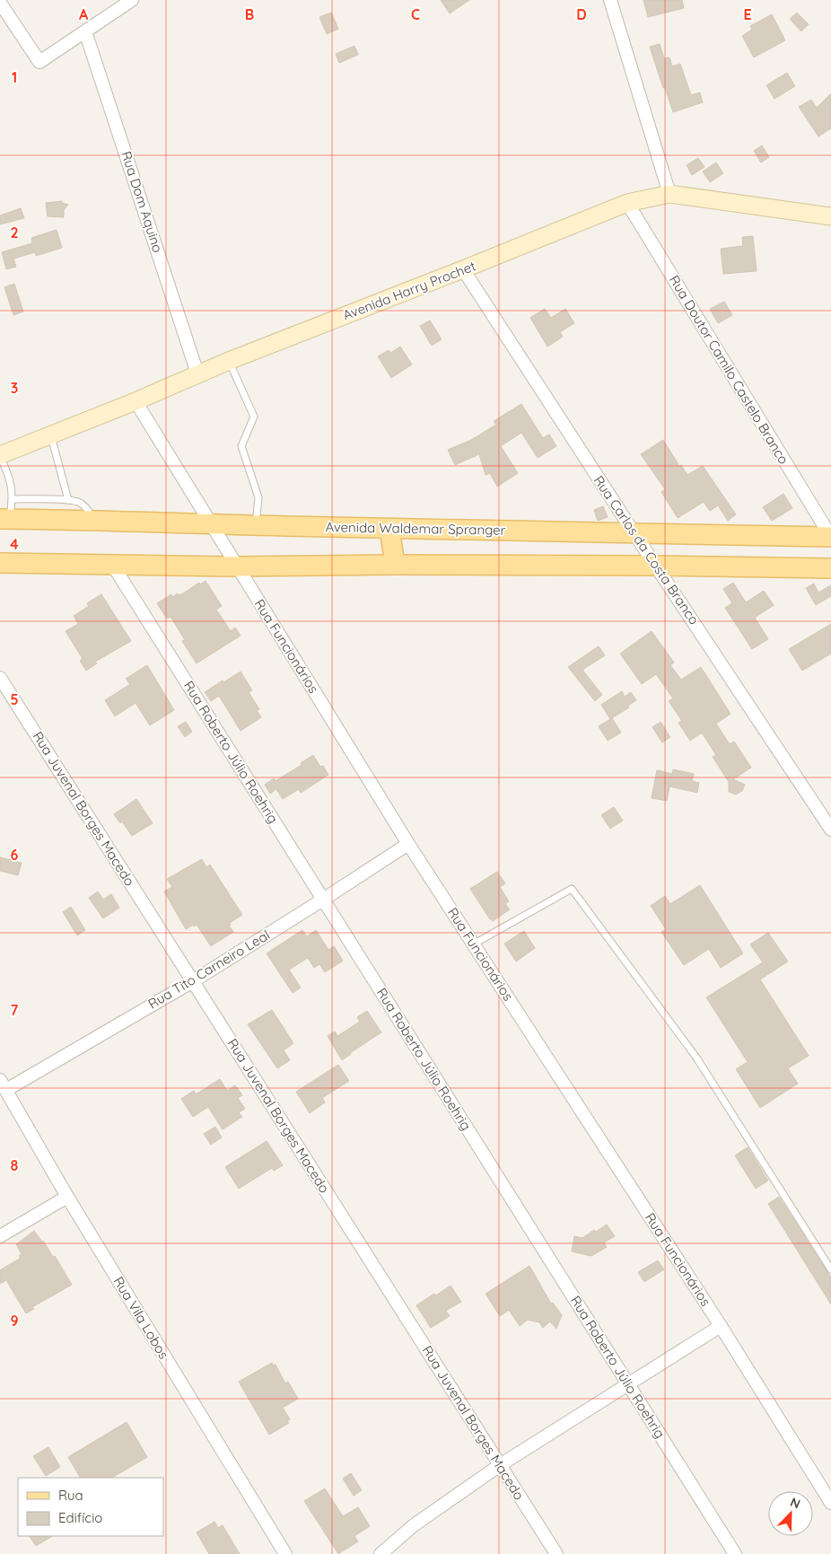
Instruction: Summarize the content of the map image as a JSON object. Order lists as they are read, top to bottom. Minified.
{"streets":{"main road":["Avenida Waldemar Spranger"],"street":["Rua Dom Aquino","Avenida Harry Prochet","Rua Doutor Camilo Castelo Branco","Rua Carlos da Costa Branco","Rua Funcionários","Rua Roberto Júlio Roehrig","Rua Juvenal Borges Macedo","Rua Tito Carneiro Leal","Rua Vila Lobos"]},"crossings":[["Rua Dom Aquino","Avenida Harry Prochet"],["Avenida Harry Prochet","Rua Doutor Camilo Castelo Branco"],["Avenida Harry Prochet","Rua Carlos da Costa Branco"],["Avenida Harry Prochet","Rua Funcionários"],["Rua Doutor Camilo Castelo Branco","Avenida Waldemar Spranger"],["Avenida Waldemar Spranger","Rua Carlos da Costa Branco"],["Avenida Waldemar Spranger","Rua Funcionários"],["Rua Funcionários","Rua Tito Carneiro Leal"],["Rua Roberto Júlio Roehrig","Rua Tito Carneiro Leal"],["Rua Juvenal Borges Macedo","Rua Tito Carneiro Leal"],["Rua Tito Carneiro Leal","Rua Vila Lobos"]],"legend":["Rua","Edifício"],"north":"top right","grid":{"columns":["A","B","C","D","E"],"rows":["1","2","3","4","5","6","7","8","9"]}}
